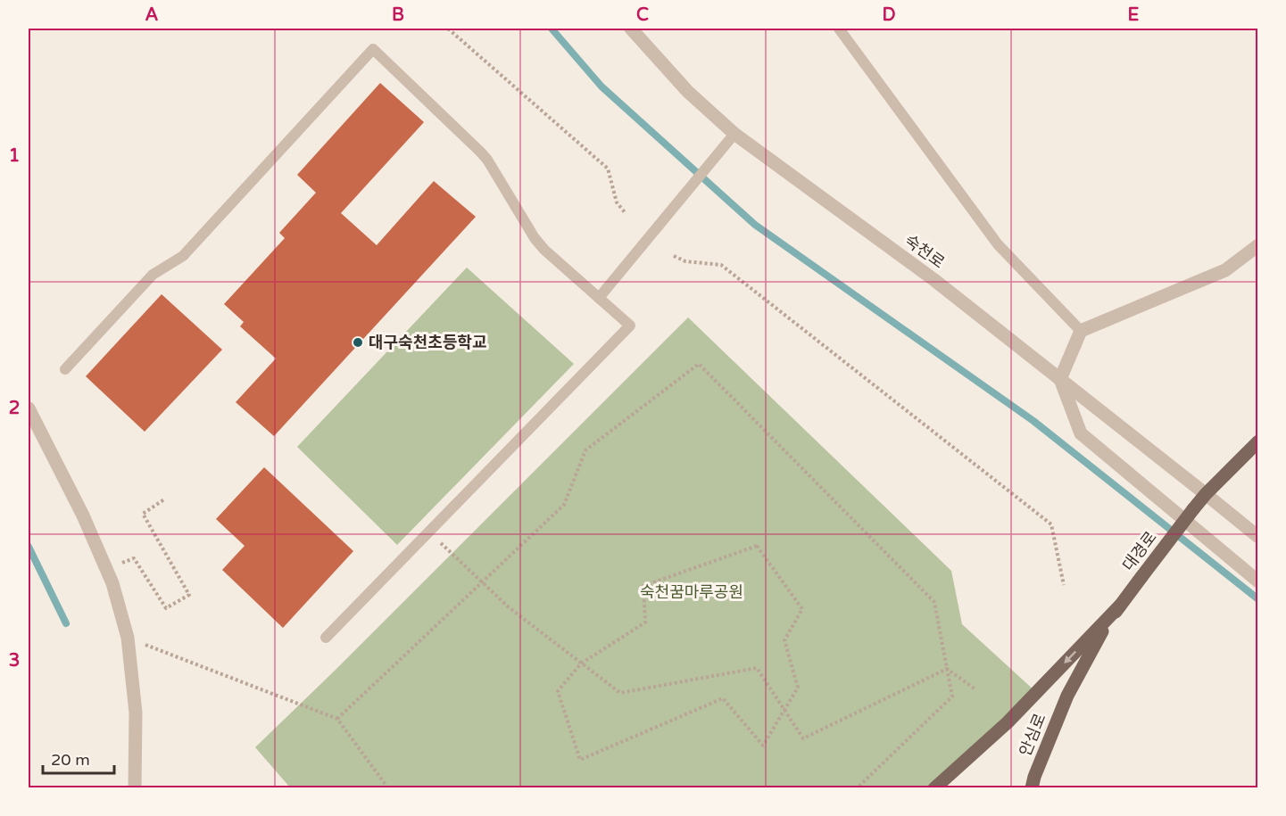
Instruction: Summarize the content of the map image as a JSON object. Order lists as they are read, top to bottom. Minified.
{"streets":{"main road":["대경로","안심로"],"street":["숙천로"]},"crossings":[["숙천로","대경로"],["대경로","안심로"]],"parks":["숙천꿈마루공원"],"places":["대구숙천초등학교"],"scale_bar":"20 m","grid":{"columns":["A","B","C","D","E"],"rows":["1","2","3"]}}
